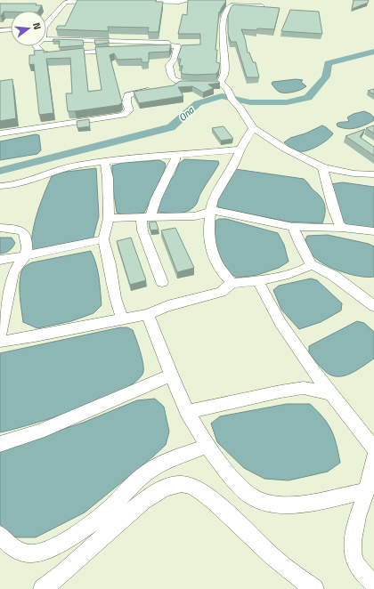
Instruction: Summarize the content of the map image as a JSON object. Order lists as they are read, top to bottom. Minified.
{"water":["Ona"],"north":"right"}
